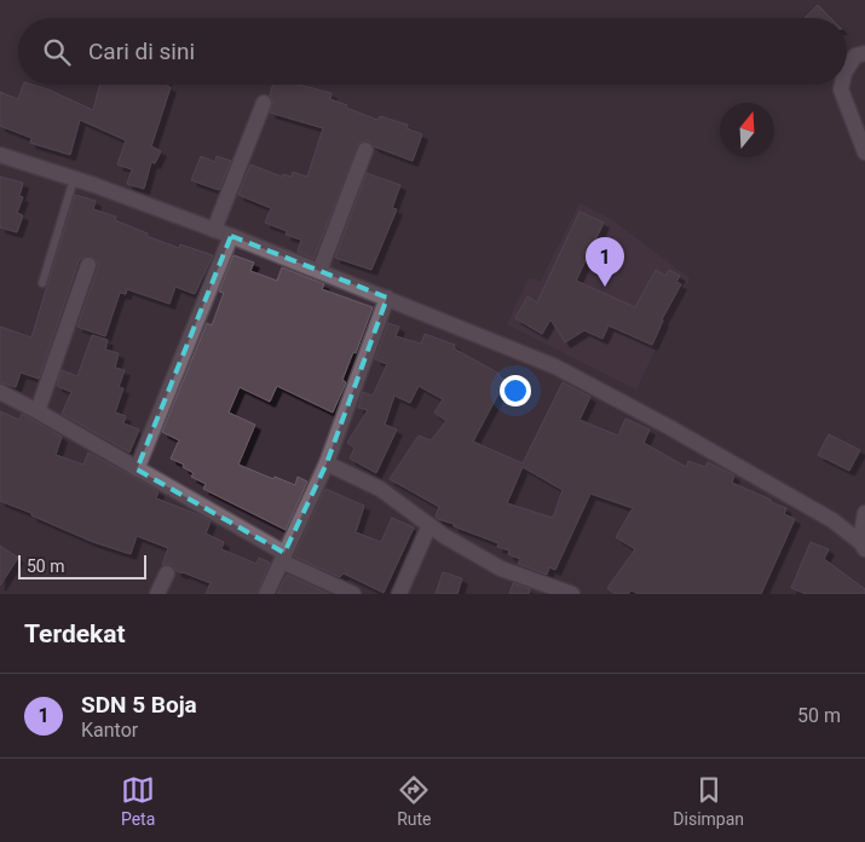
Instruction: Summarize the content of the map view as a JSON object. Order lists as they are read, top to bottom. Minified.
{"scale_bar":"50 m","north":"top","page":{"search":"Cari di sini","pins":"1","scale":"50 m","heading":"Terdekat","list":[{"mark":"1","name":"SDN 5 Boja","note":"Kantor","value":"50 m"}],"nav":["Peta","Rute","Disimpan"]}}
